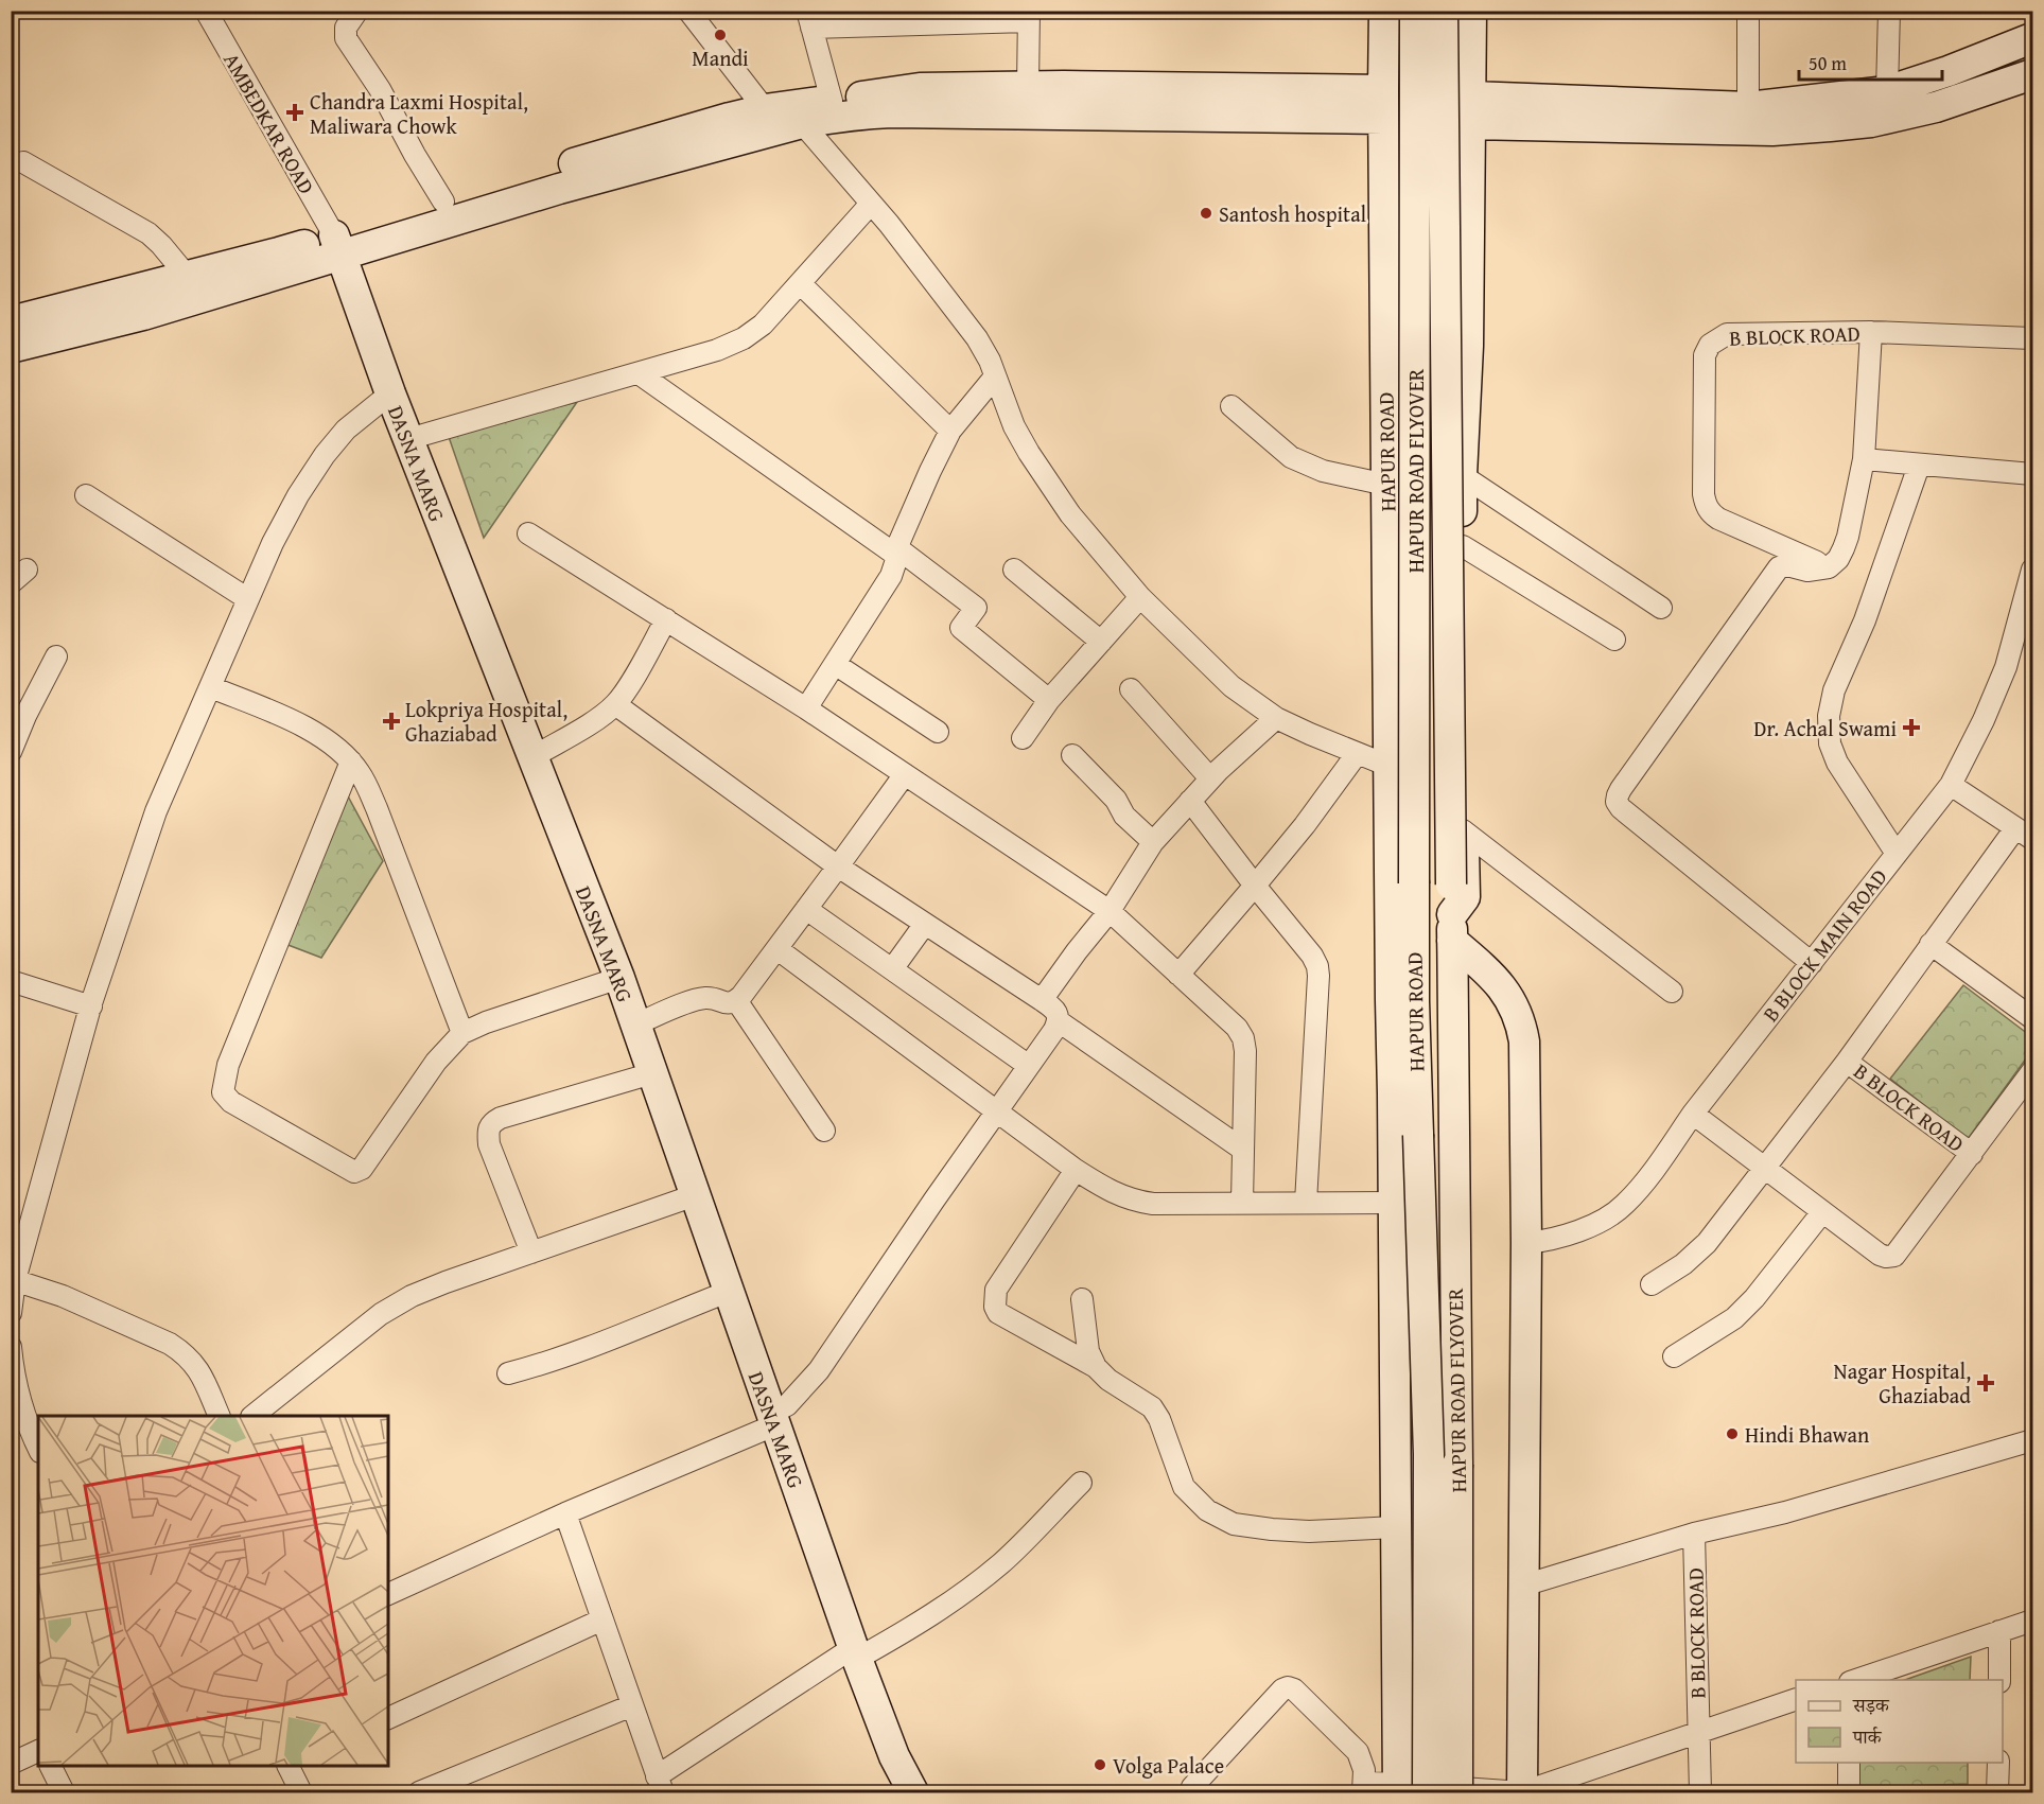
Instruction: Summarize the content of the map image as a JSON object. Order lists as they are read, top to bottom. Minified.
{"streets":{"street":["AMBEDKAR ROAD","B BLOCK ROAD","HAPUR ROAD","DASNA MARG","HAPUR ROAD FLYOVER","B BLOCK MAIN ROAD"]},"crossings":[["AMBEDKAR ROAD","DASNA MARG"],["B BLOCK ROAD","B BLOCK MAIN ROAD"],["HAPUR ROAD","HAPUR ROAD FLYOVER"]],"places":{"other":["Mandi","Santosh hospital","Hindi Bhawan","Volga Palace"],"health":["Chandra Laxmi Hospital, Maliwara Chowk","Lokpriya Hospital, Ghaziabad","Dr. Achal Swami","Nagar Hospital, Ghaziabad"]},"legend":["सड़क","पार्क"],"scale_bar":"50 m"}
